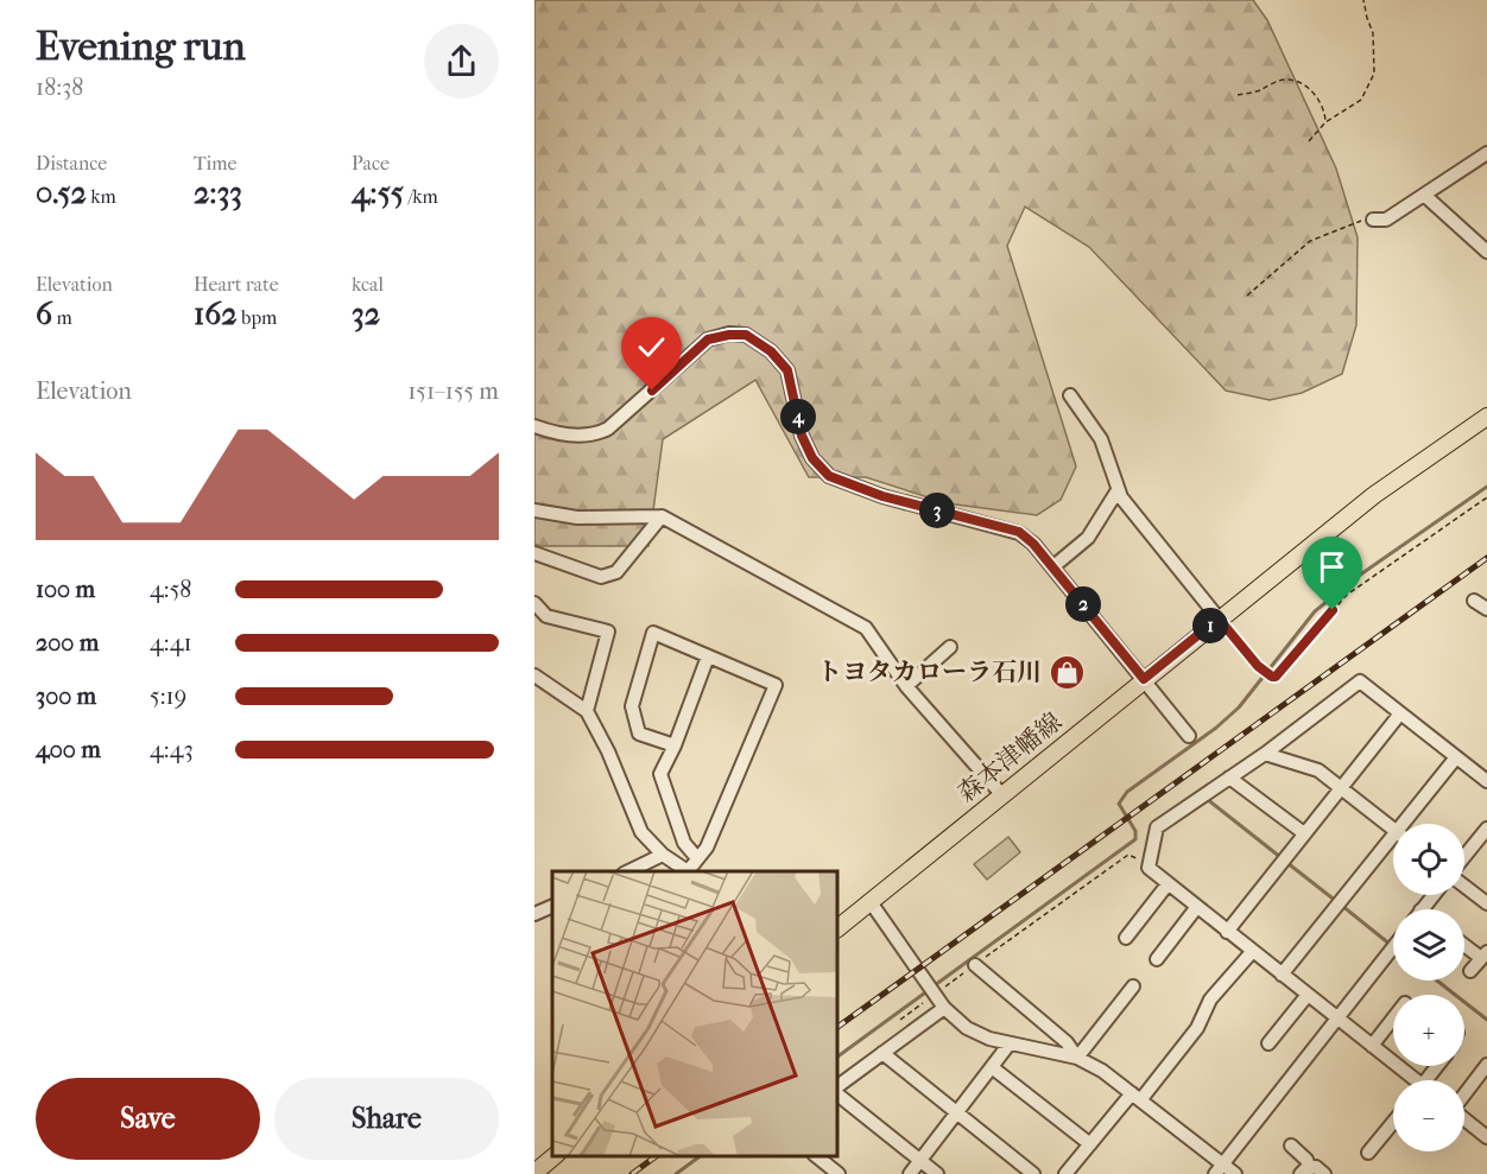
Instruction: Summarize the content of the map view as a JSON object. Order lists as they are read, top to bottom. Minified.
{"streets":{"main road":["森本津幡線"]},"places":{"shop":["トヨタカローラ石川"]},"page":{"heading":["Evening run","18:38"],"stats":[["Distance","0.52 km"],["Time","2:33"],["Pace","4:55 /km"],["Elevation","6 m"],["Heart rate","162 bpm"],["kcal","32"]],"chart":["Elevation","151–155 m"],"pins":["4","3","2","1"],"list":[{"name":"100 m","note":"4:58"},{"name":"200 m","note":"4:41"},{"name":"300 m","note":"5:19"},{"name":"400 m","note":"4:43"}],"map_buttons":["+","−"],"buttons":["Save","Share"]}}
